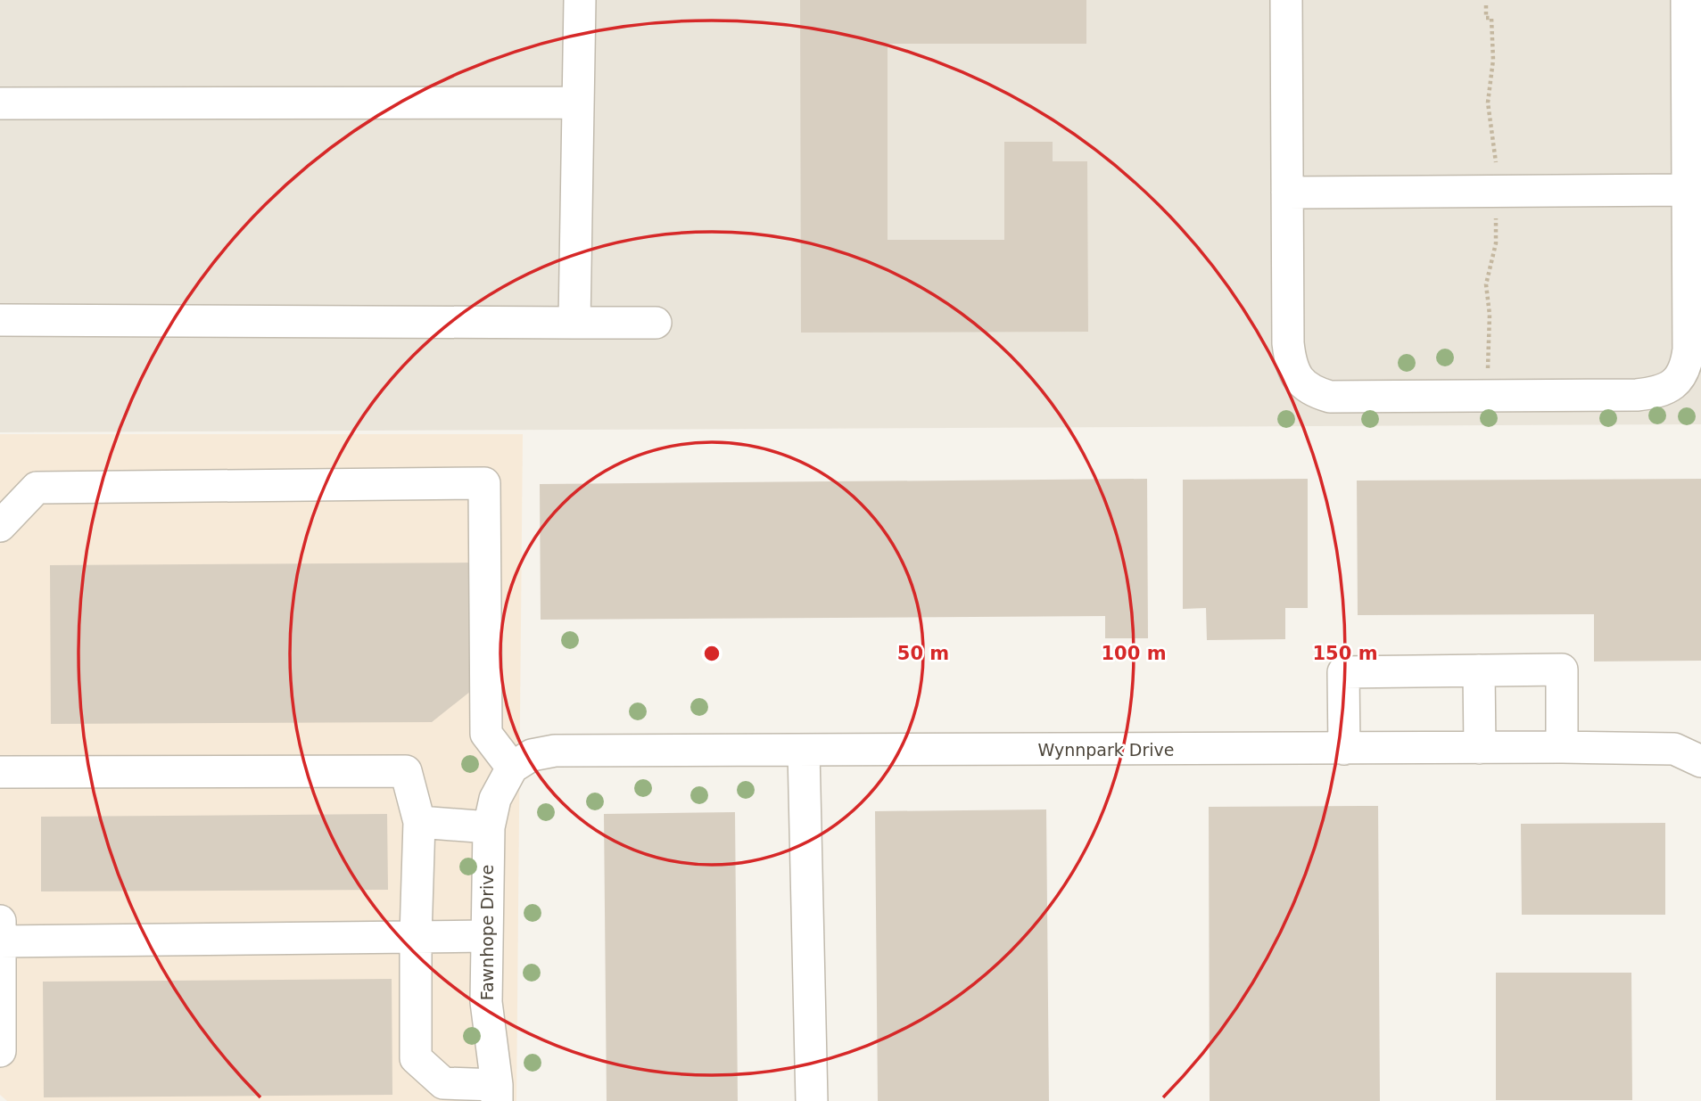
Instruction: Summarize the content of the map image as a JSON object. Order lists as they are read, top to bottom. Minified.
{"streets":{"street":["Wynnpark Drive","Fawnhope Drive"]},"crossings":[["Wynnpark Drive","Fawnhope Drive"]],"rings":["50 m","100 m","150 m"]}
